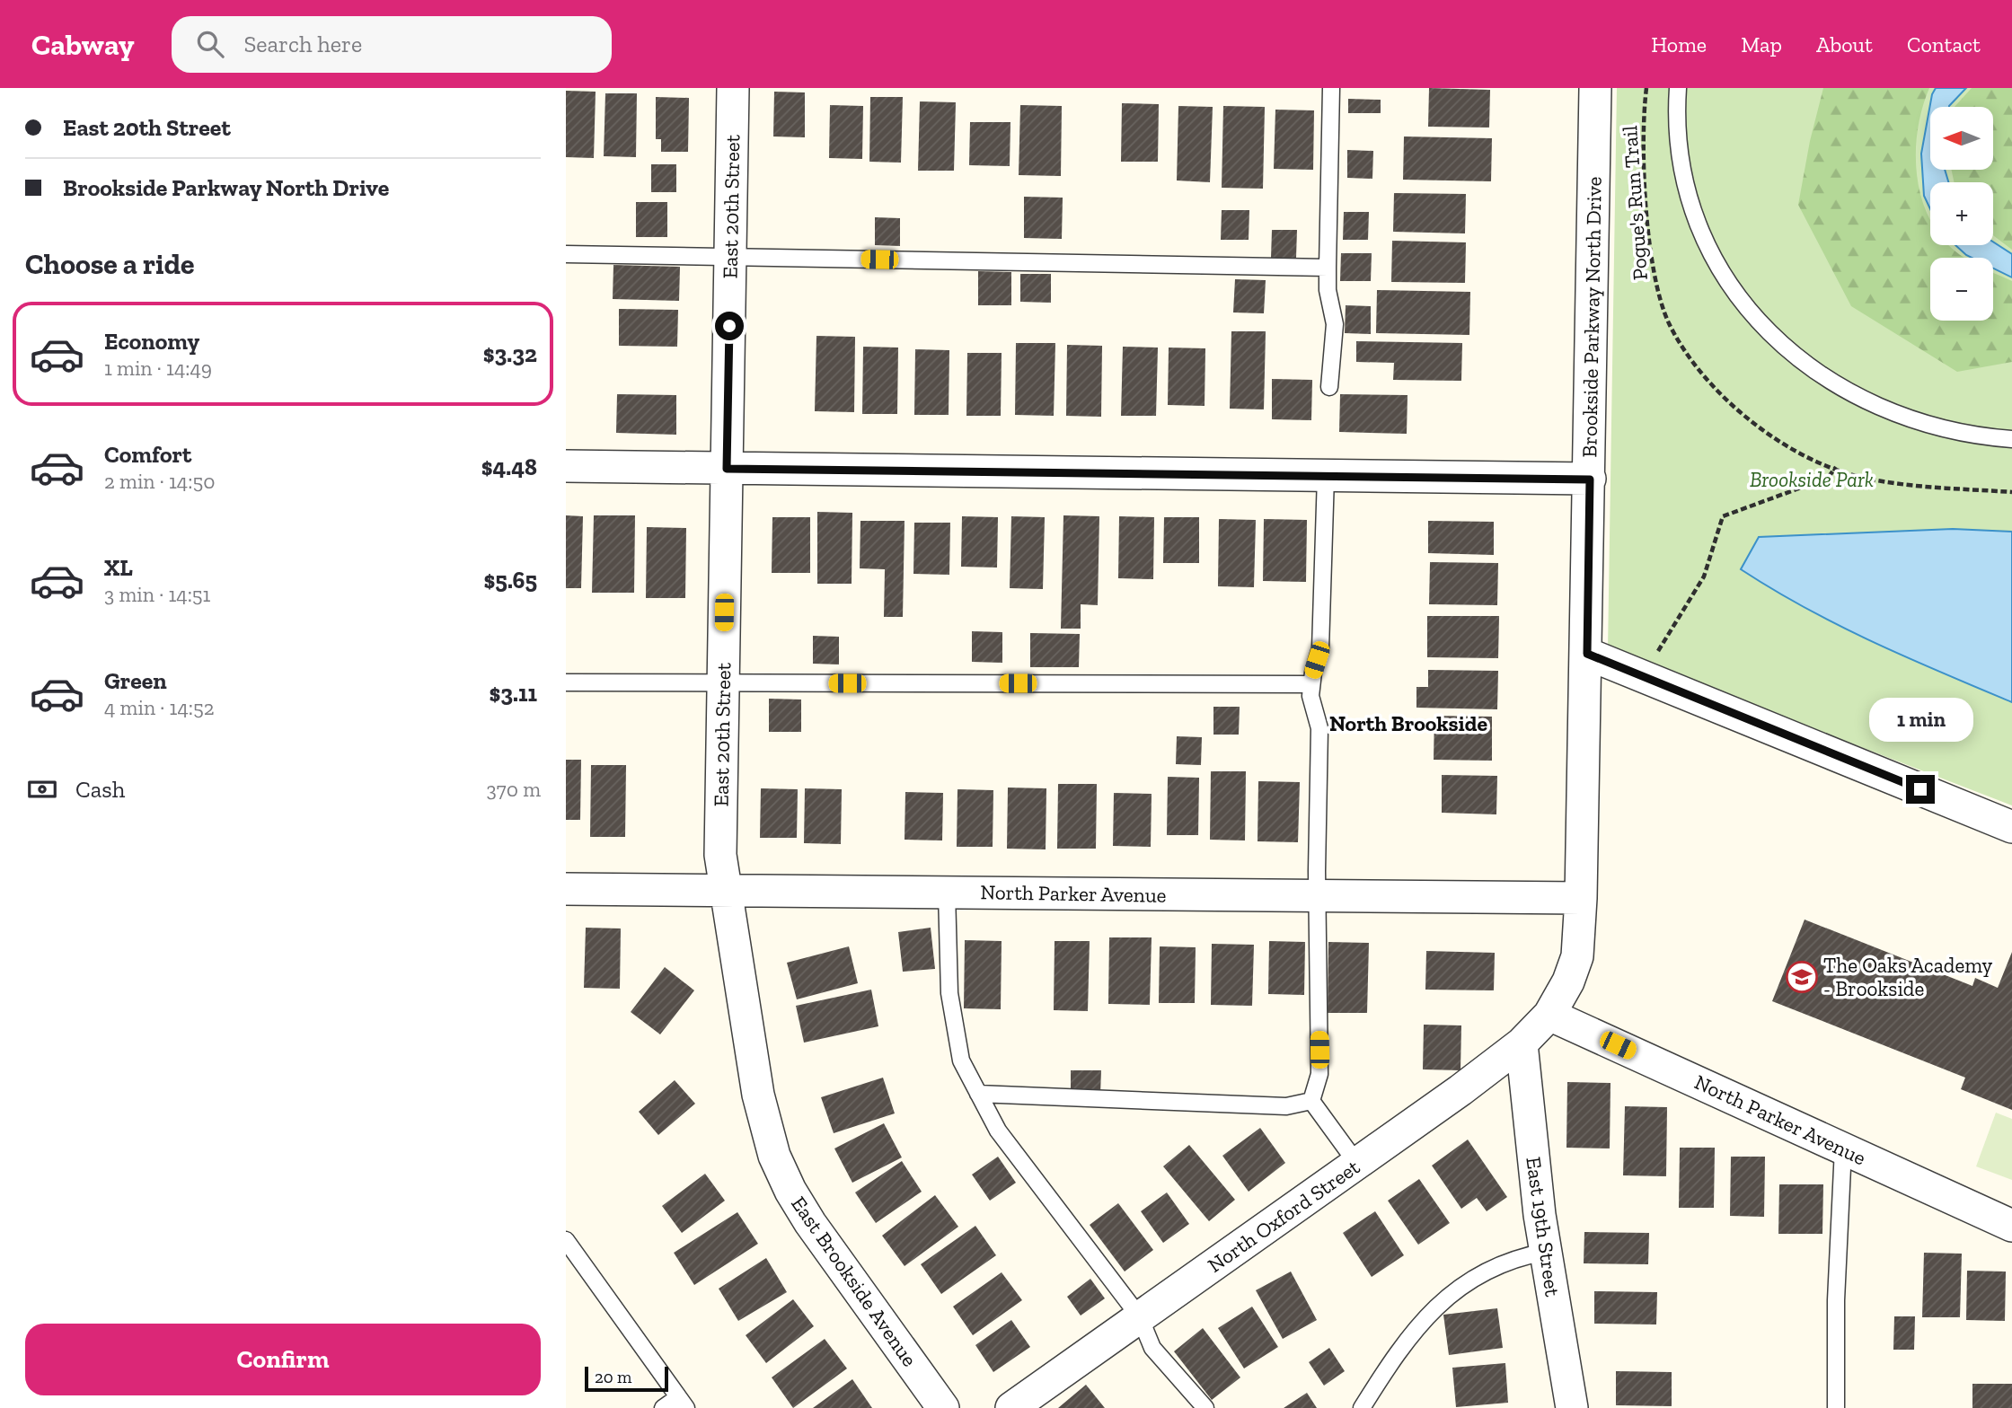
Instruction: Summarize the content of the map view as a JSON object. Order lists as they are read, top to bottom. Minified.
{"streets":{"street":["East 20th Street","Brookside Parkway North Drive","North Parker Avenue","North Oxford Street","East 19th Street","East Brookside Avenue"],"path":["Pogue's Run Trail"]},"crossings":[["East 20th Street","North Parker Avenue"],["East 20th Street","East Brookside Avenue"],["North Parker Avenue","North Oxford Street"],["North Parker Avenue","East Brookside Avenue"],["North Oxford Street","East 19th Street"]],"districts":["North Brookside"],"parks":["Brookside Park"],"places":{"school or university":["The Oaks Academy - Brookside"]},"scale_bar":"20 m","north":"left","page":{"header":"Cabway","search":"Search here","nav":["Home","Map","About","Contact"],"banner":["East 20th Street","Brookside Parkway North Drive"],"map_buttons":["+","−"],"heading":"Choose a ride","list":[{"name":"Economy","note":"1 min · 14:49","value":"$3.32"},{"name":"Comfort","note":"2 min · 14:50","value":"$4.48"},{"name":"XL","note":"3 min · 14:51","value":"$5.65"},{"name":"Green","note":"4 min · 14:52","value":"$3.11"}],"bubble":"1 min","pay":["Cash","370 m"],"buttons":"Confirm","scale":"20 m"}}
